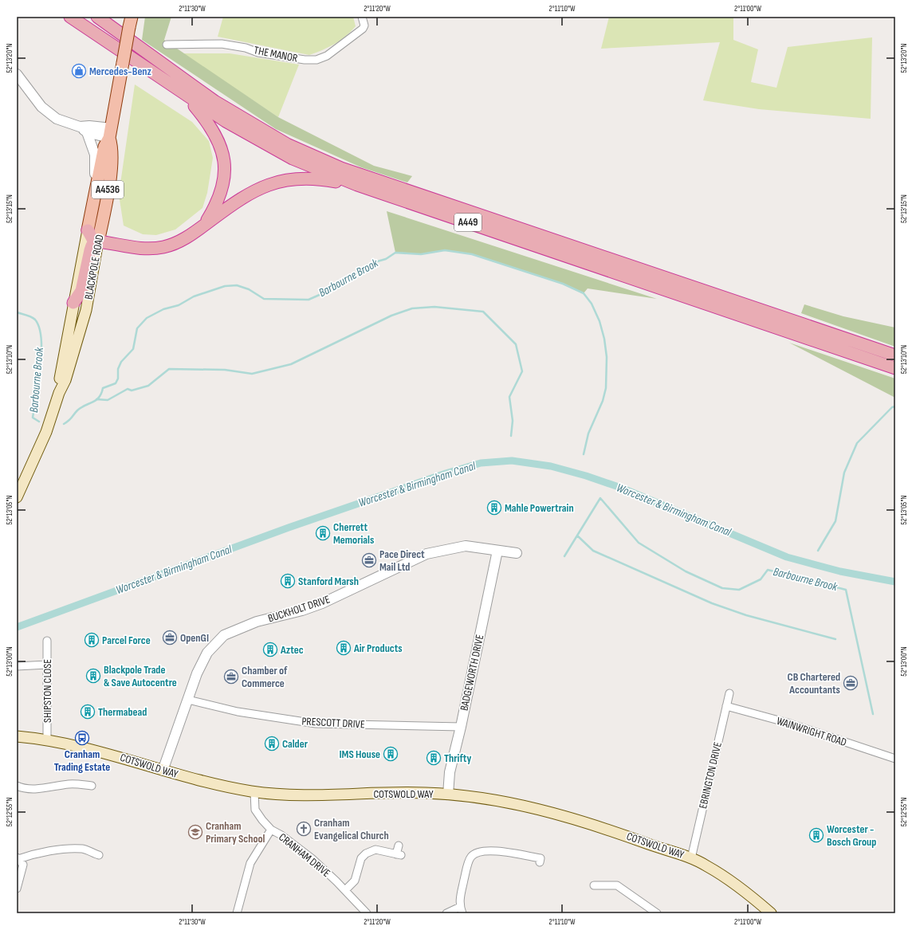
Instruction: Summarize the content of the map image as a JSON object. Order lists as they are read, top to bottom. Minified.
{"streets":{"highway":["A449"],"main road":["A4536","BLACKPOLE ROAD","COTSWOLD WAY"],"street":["THE MANOR","BUCKHOLT DRIVE","BADGEWORTH DRIVE","SHIPSTON CLOSE","PRESCOTT DRIVE","WAINWRIGHT ROAD","EBRINGTON DRIVE","CRANHAM DRIVE"]},"crossings":[["BUCKHOLT DRIVE","BADGEWORTH DRIVE"],["BUCKHOLT DRIVE","PRESCOTT DRIVE"],["BUCKHOLT DRIVE","COTSWOLD WAY"],["BADGEWORTH DRIVE","PRESCOTT DRIVE"],["BADGEWORTH DRIVE","COTSWOLD WAY"],["SHIPSTON CLOSE","COTSWOLD WAY"],["WAINWRIGHT ROAD","EBRINGTON DRIVE"],["COTSWOLD WAY","EBRINGTON DRIVE"],["COTSWOLD WAY","CRANHAM DRIVE"]],"water":["Barbourne Brook","Worcester & Birmingham Canal"],"places":{"shop":["Mercedes-Benz"],"building":["Mahle Powertrain","Cherrett Memorials","Stanford Marsh","Parcel Force","Air Products","Aztec","Blackpole Trade & Save Autocentre","Thermabead","Calder","IMS House","Thrifty","Worcester - Bosch Group"],"office":["Pace Direct Mail Ltd","OpenGI","Chamber of Commerce","CB Chartered Accountants"],"bus stop":["Cranham Trading Estate"],"church":["Cranham Evangelical Church"],"school or university":["Cranham Primary School"]},"coordinates":["2°11'30\"W","2°11'20\"W","2°11'10\"W","2°11'00\"W","52°13'20\"N","52°13'15\"N","52°13'10\"N","52°13'05\"N","52°13'00\"N","52°12'55\"N"]}
